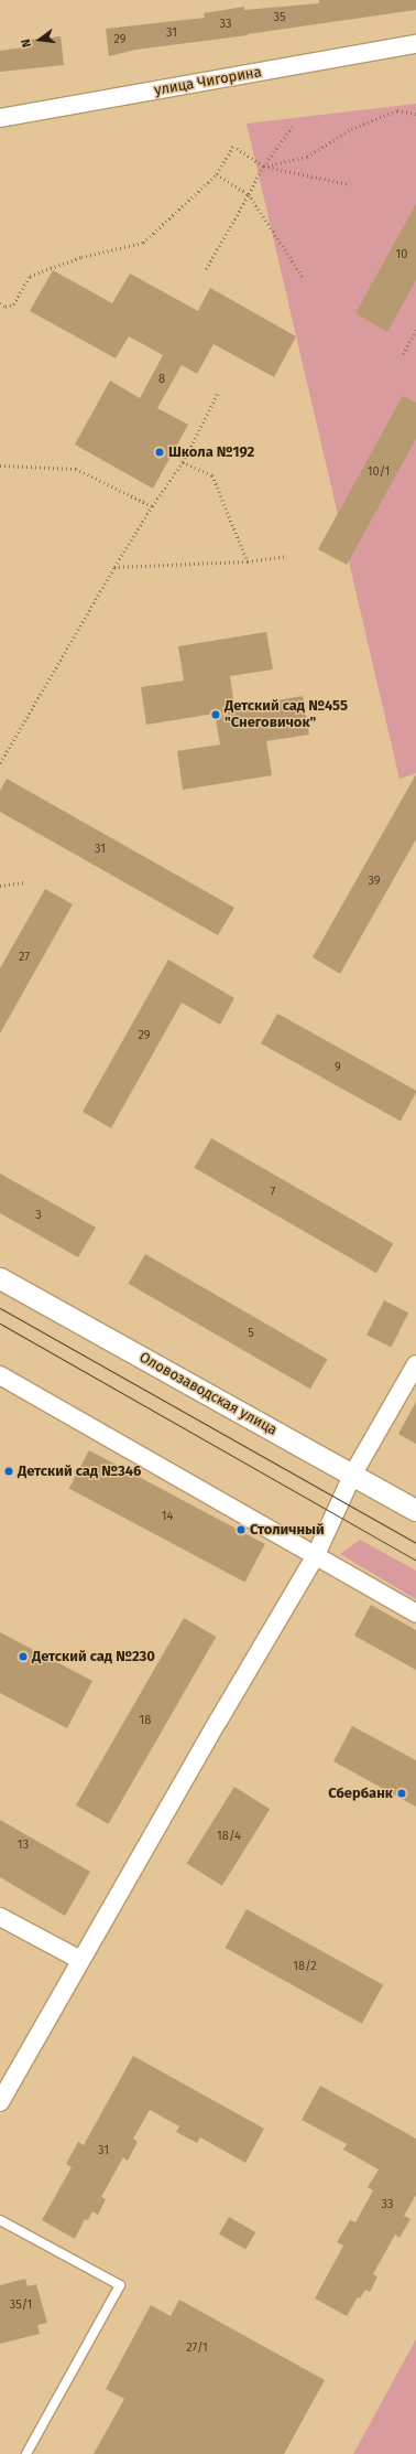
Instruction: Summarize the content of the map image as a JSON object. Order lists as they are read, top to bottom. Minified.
{"streets":{"street":["улица Чигорина","Оловозаводская улица"]},"places":["Школа №192","Детский сад №455 \"Снеговичок\"","Детский сад №346","Столичный","Детский сад №230","Сбербанк"],"house_numbers":["35","33","31","29","10","8","10/1","31","39","27","29","9","7","3","5","14","18","18/4","13","18/2","31","33","35/1","27/1"],"north":"left"}
